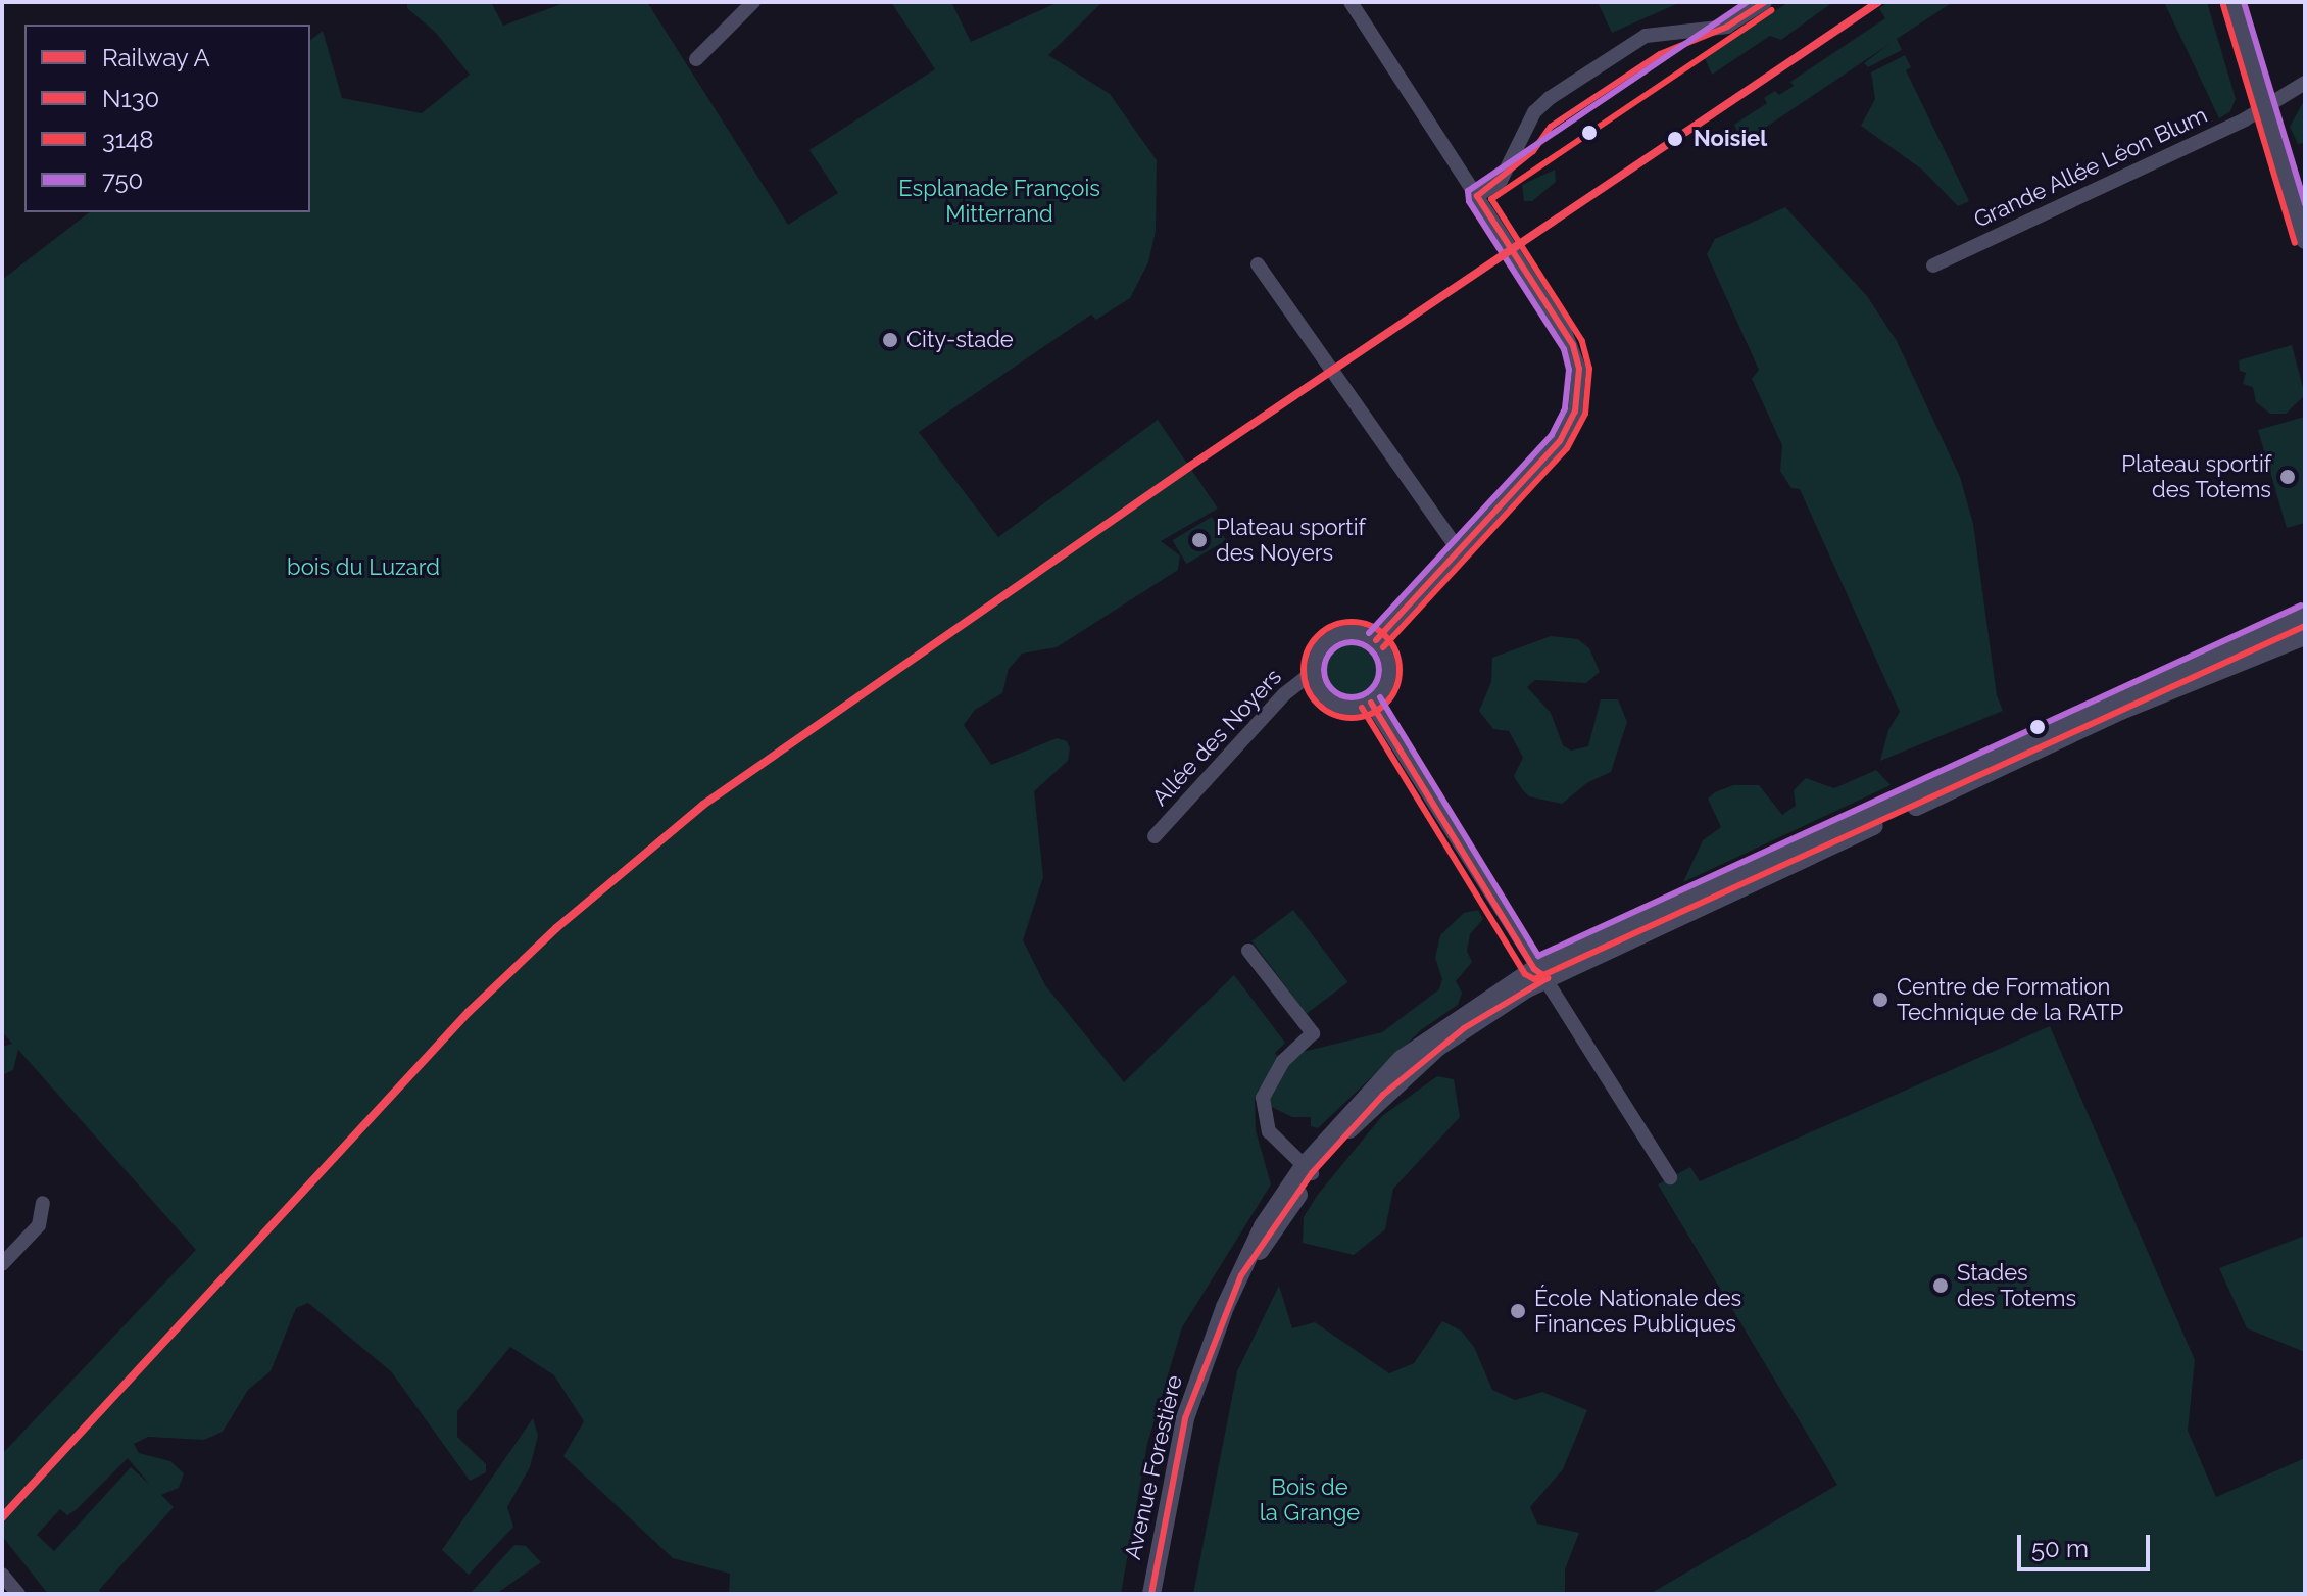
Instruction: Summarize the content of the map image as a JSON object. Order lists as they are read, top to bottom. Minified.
{"streets":{"street":["Grande Allée Léon Blum","Allée des Noyers","Avenue Forestière"]},"parks":["Esplanade François Mitterrand","bois du Luzard","Bois de la Grange"],"places":["Noisiel","City-stade","Plateau sportif des Totems","Plateau sportif des Noyers","Centre de Formation Technique de la RATP","Stades des Totems","École Nationale des Finances Publiques"],"lines":["rail line A","transit line N130","transit line 750","transit line 3148"],"legend":["Railway A","N130","3148","750"],"scale_bar":"50 m"}
